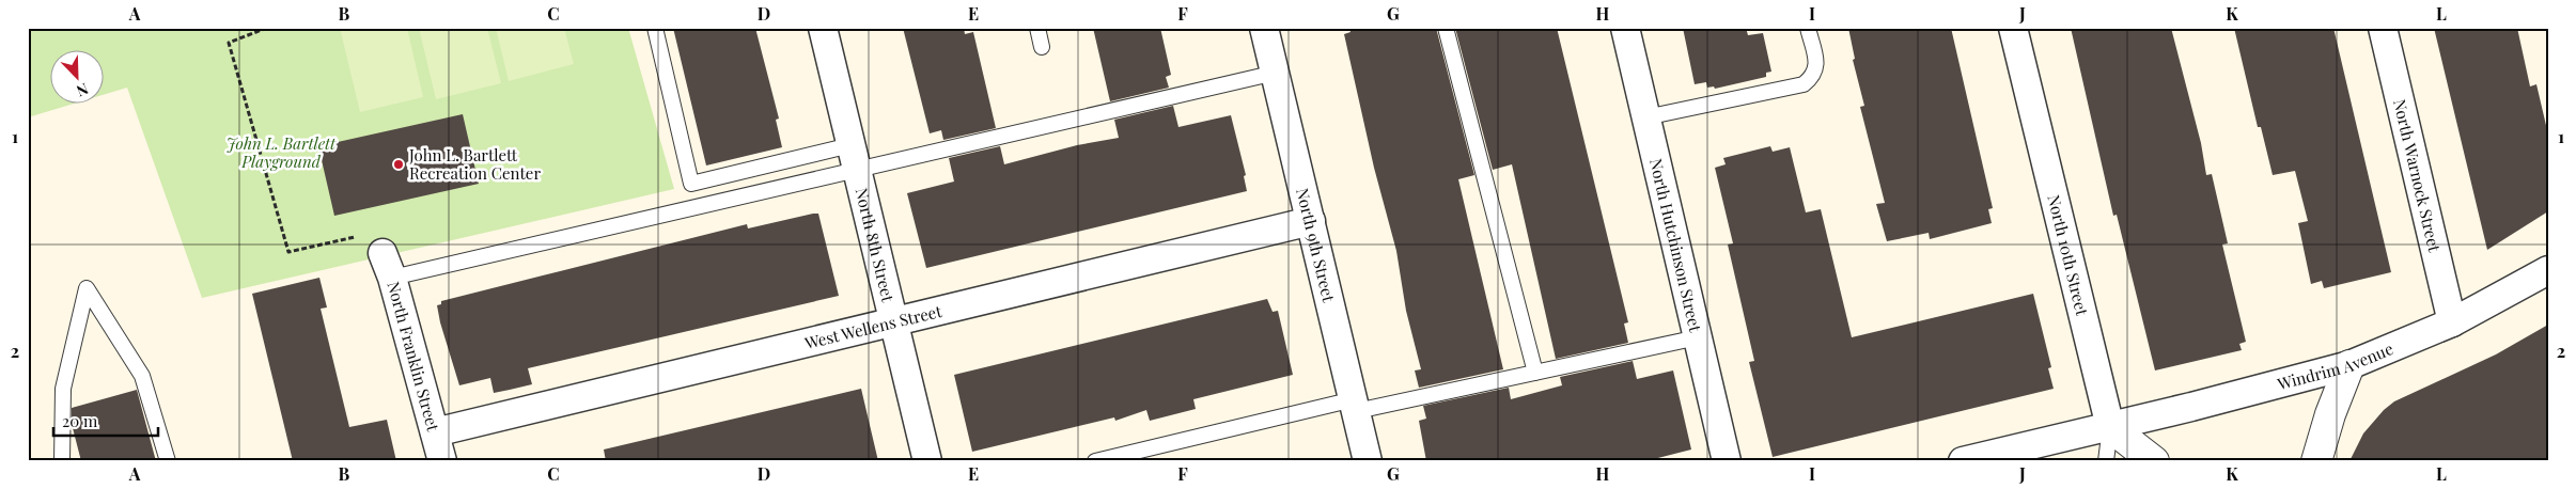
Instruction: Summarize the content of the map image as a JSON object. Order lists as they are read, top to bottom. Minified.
{"streets":{"street":["North Warnock Street","North 8th Street","North 9th Street","North Hutchinson Street","North 10th Street","West Wellens Street","North Franklin Street","Windrim Avenue"]},"crossings":[["North Warnock Street","Windrim Avenue"],["North 8th Street","West Wellens Street"],["North 9th Street","West Wellens Street"],["North 10th Street","Windrim Avenue"],["West Wellens Street","North Franklin Street"]],"parks":["John L. Bartlett Playground"],"places":["John L. Bartlett Recreation Center"],"scale_bar":"20 m","north":"bottom right","grid":{"columns":["A","B","C","D","E","F","G","H","I","J","K","L"],"rows":["1","2"]}}
